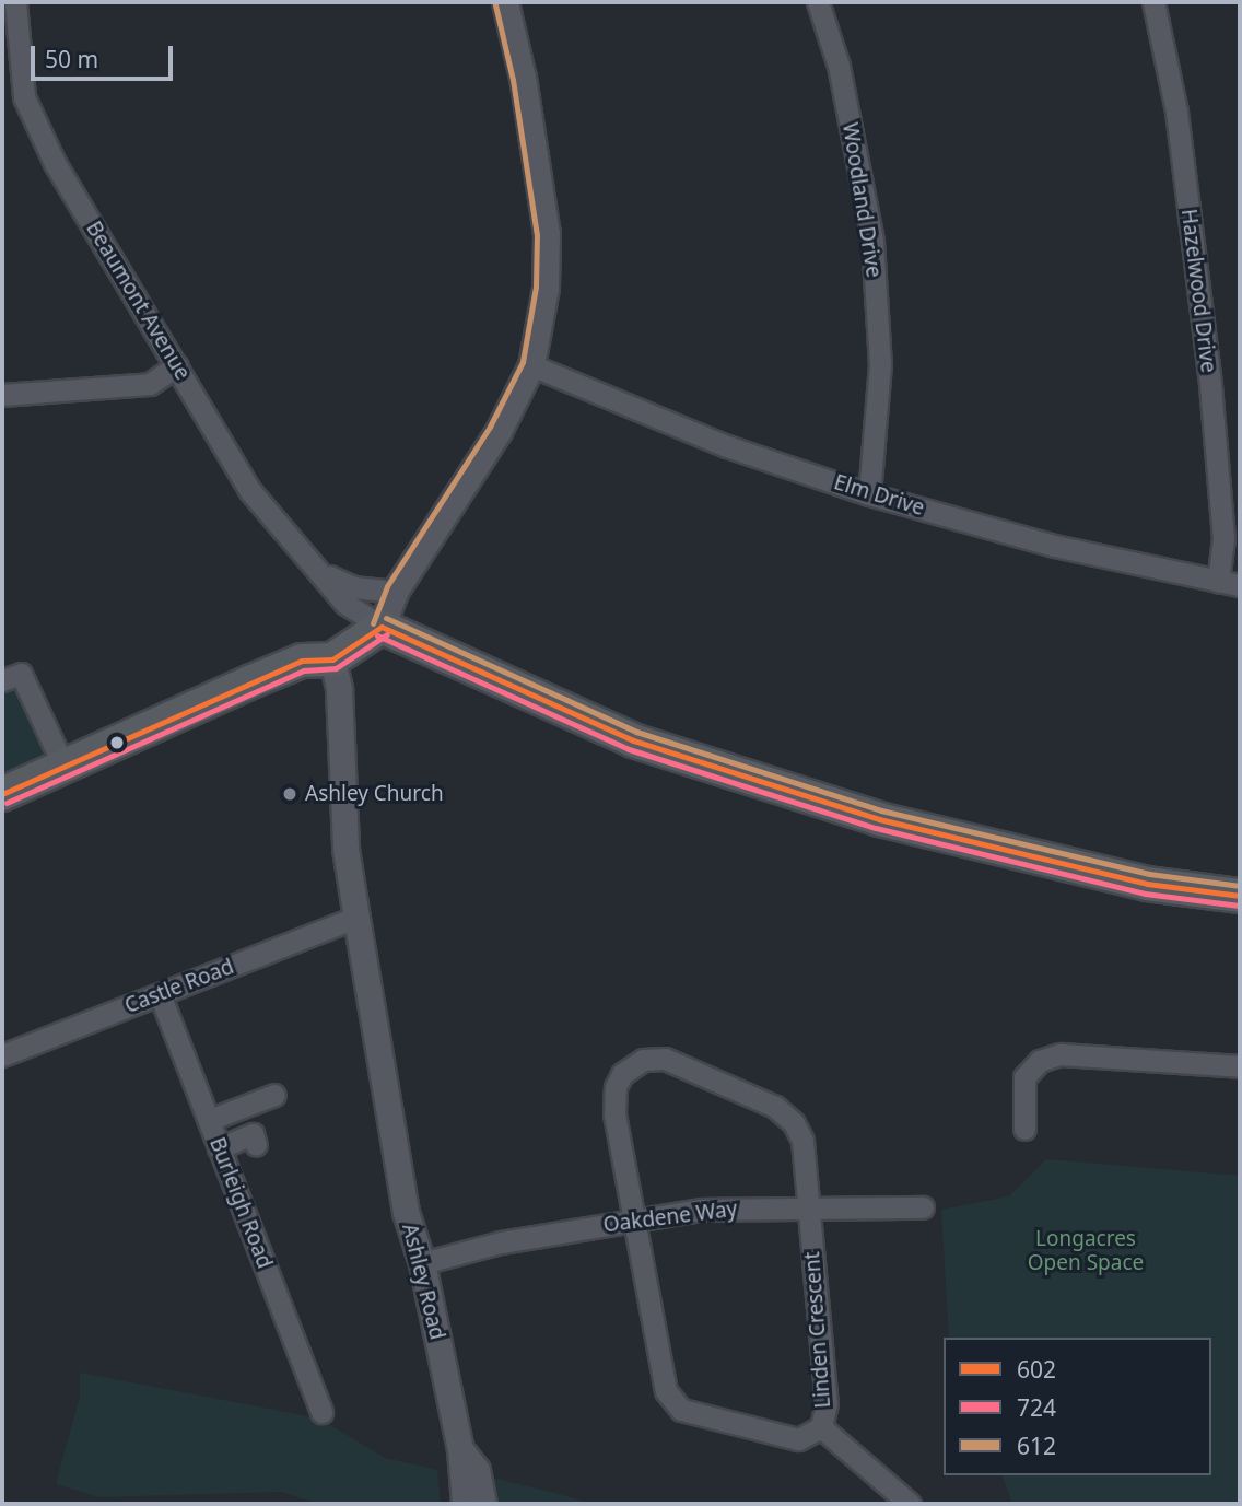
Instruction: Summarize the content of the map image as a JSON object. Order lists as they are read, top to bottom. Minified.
{"streets":{"street":["Woodland Drive","Hazelwood Drive","Beaumont Avenue","Elm Drive","Castle Road","Burleigh Road","Oakdene Way","Ashley Road","Linden Crescent"]},"crossings":[["Woodland Drive","Elm Drive"],["Hazelwood Drive","Elm Drive"],["Castle Road","Burleigh Road"],["Castle Road","Ashley Road"],["Oakdene Way","Ashley Road"],["Oakdene Way","Linden Crescent"]],"parks":["Longacres Open Space"],"places":["Ashley Church"],"lines":["transit line 612","transit line 602","transit line 724"],"legend":["602","724","612"],"scale_bar":"50 m"}
